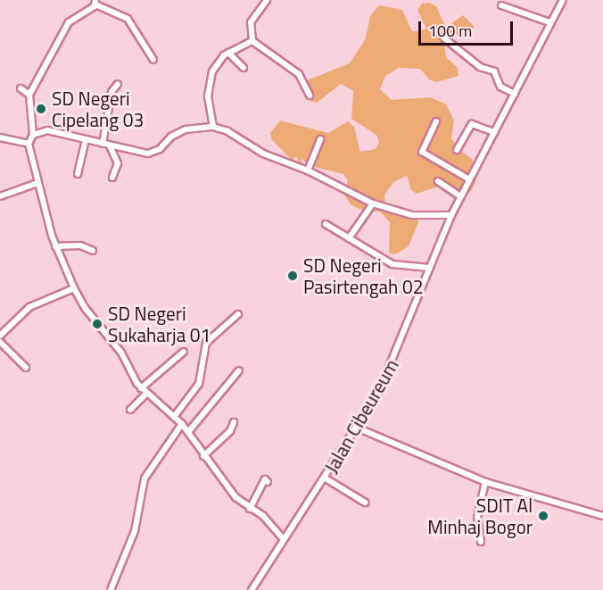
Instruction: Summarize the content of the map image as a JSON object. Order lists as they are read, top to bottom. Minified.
{"streets":{"street":["Jalan Cibeureum"]},"places":["SD Negeri Cipelang 03","SD Negeri Pasirtengah 02","SD Negeri Sukaharja 01","SDIT Al Minhaj Bogor"],"scale_bar":"100 m"}
